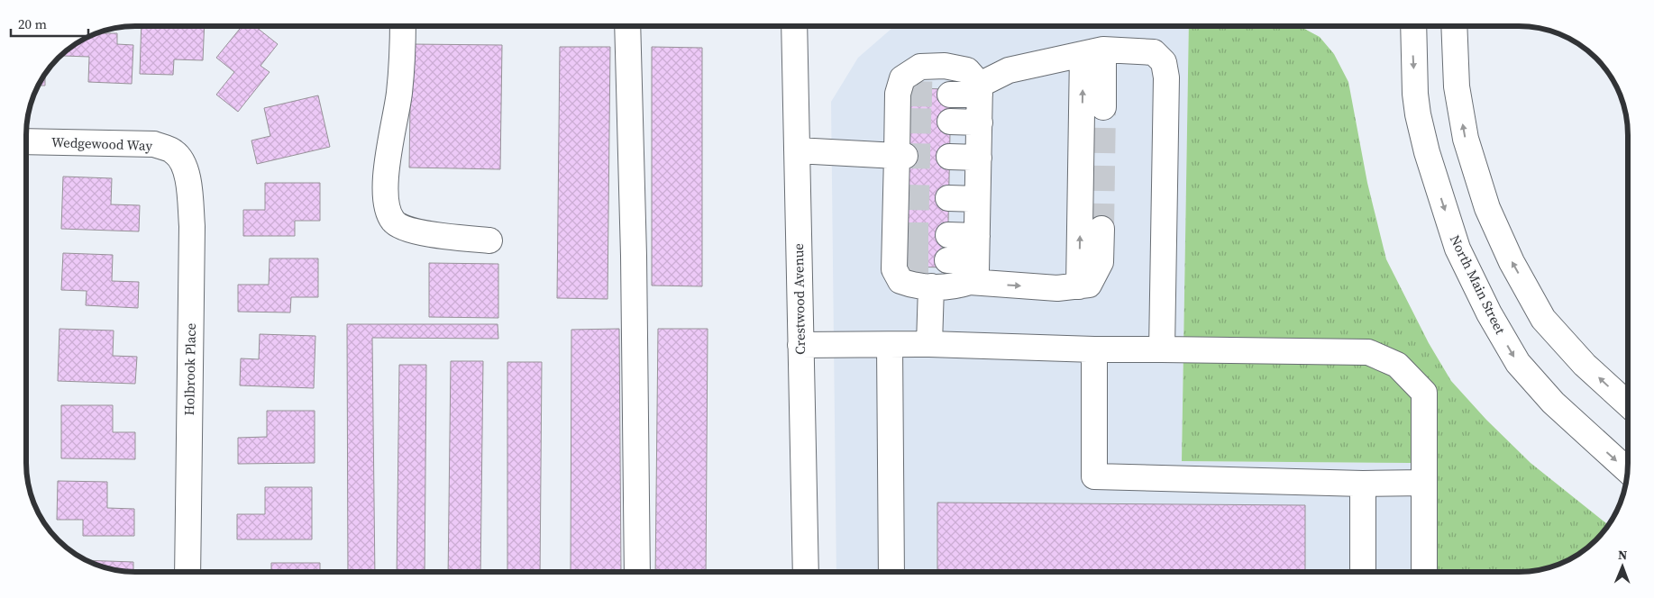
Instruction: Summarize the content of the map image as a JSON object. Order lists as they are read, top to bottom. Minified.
{"streets":{"street":["Wedgewood Way","North Main Street","Crestwood Avenue","Holbrook Place"]},"crossings":[["Wedgewood Way","Holbrook Place"]],"scale_bar":"20 m","north":"top"}
